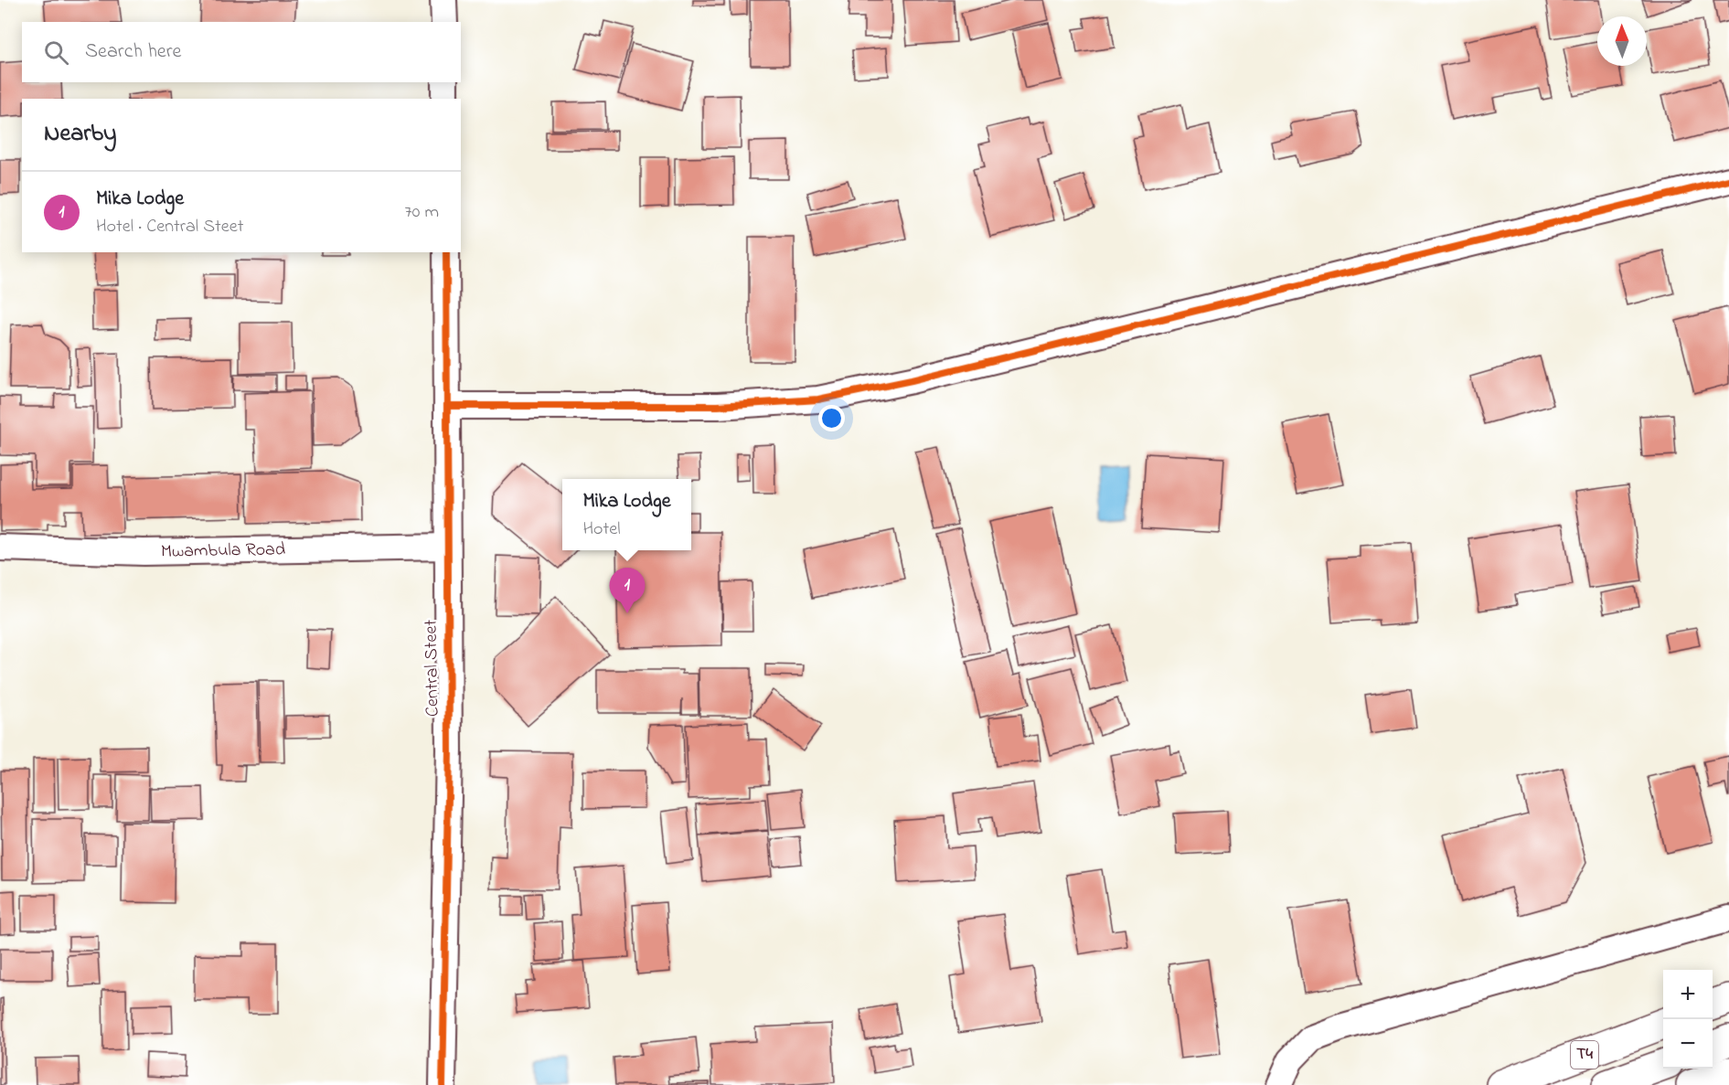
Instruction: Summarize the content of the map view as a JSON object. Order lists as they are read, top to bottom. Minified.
{"streets":{"main road":["T4"],"street":["Mwambula Road","Central Steet"]},"crossings":[["Mwambula Road","Central Steet"]],"north":"top","page":{"search":"Search here","heading":"Nearby","list":[{"mark":"1","name":"Mika Lodge","note":"Hotel · Central Steet","value":"70 m"}],"popup":["Mika Lodge","Hotel"],"pins":"1","map_buttons":["+","−"]}}
